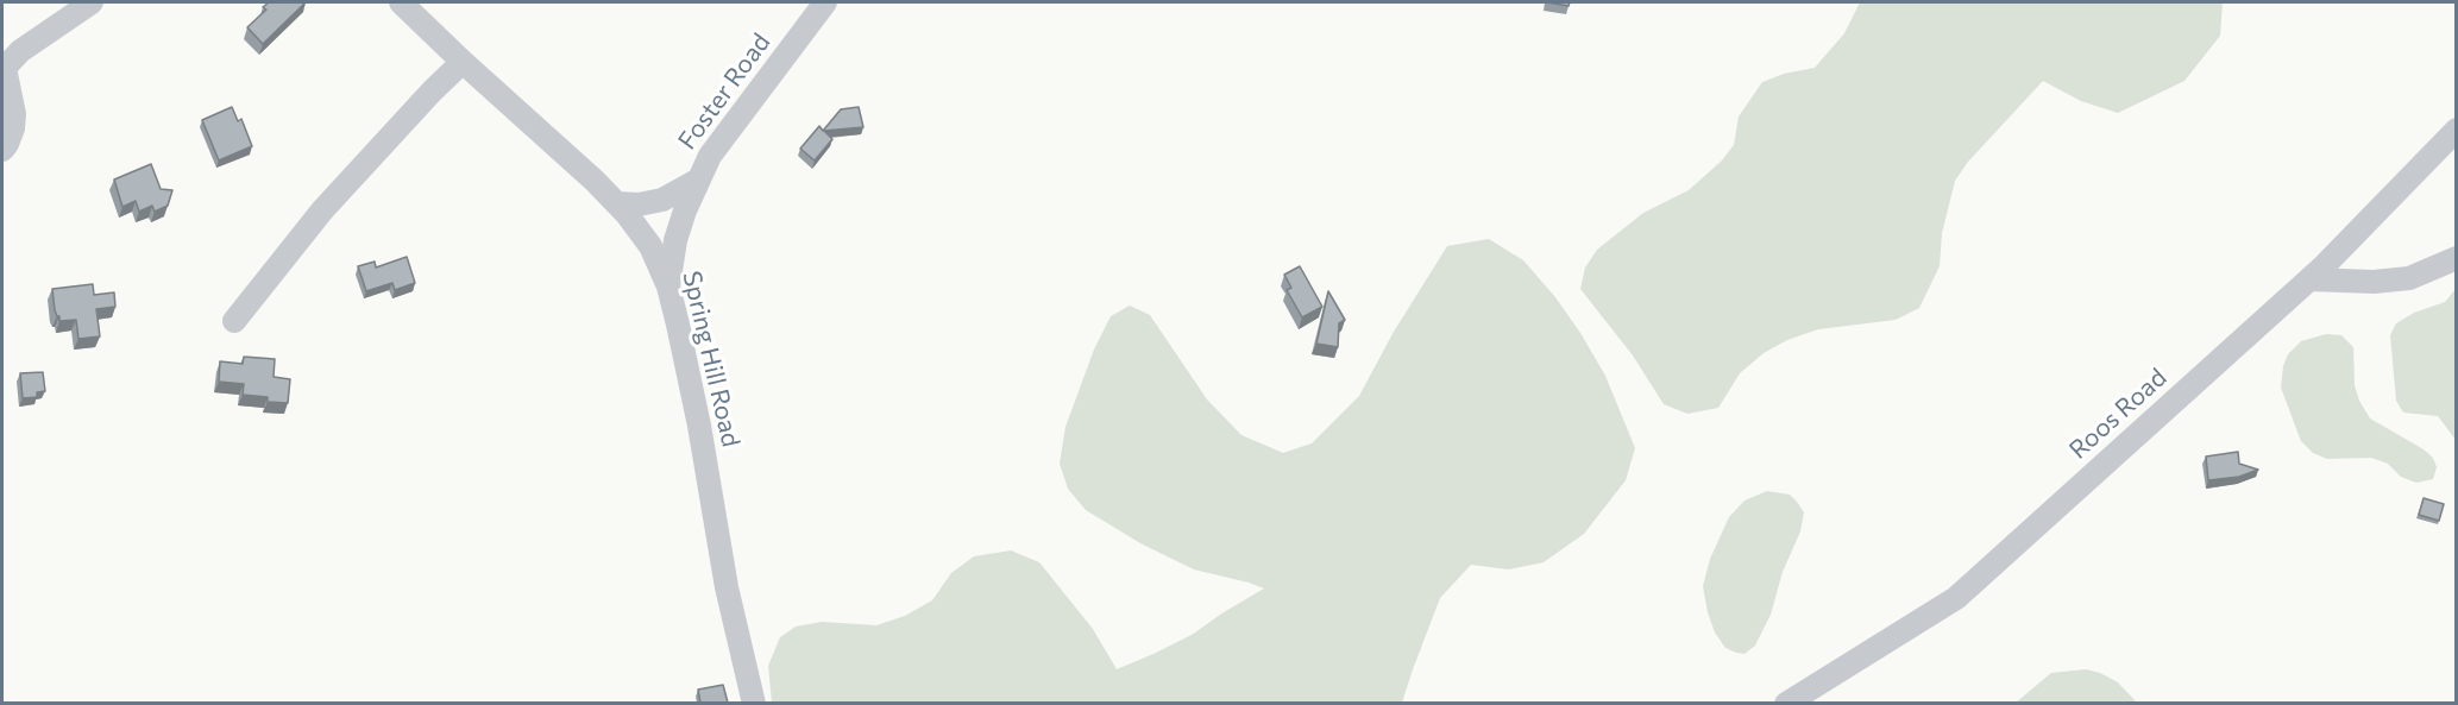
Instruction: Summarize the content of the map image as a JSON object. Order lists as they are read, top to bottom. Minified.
{"streets":{"street":["Foster Road","Spring Hill Road","Roos Road"]},"crossings":[["Foster Road","Spring Hill Road"]]}
